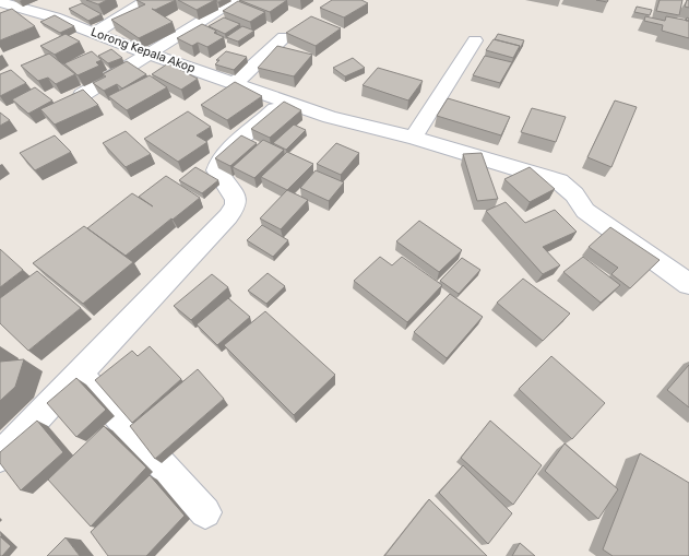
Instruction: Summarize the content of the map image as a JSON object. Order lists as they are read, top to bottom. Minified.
{"streets":{"street":["Lorong Kepala Akop"]}}
